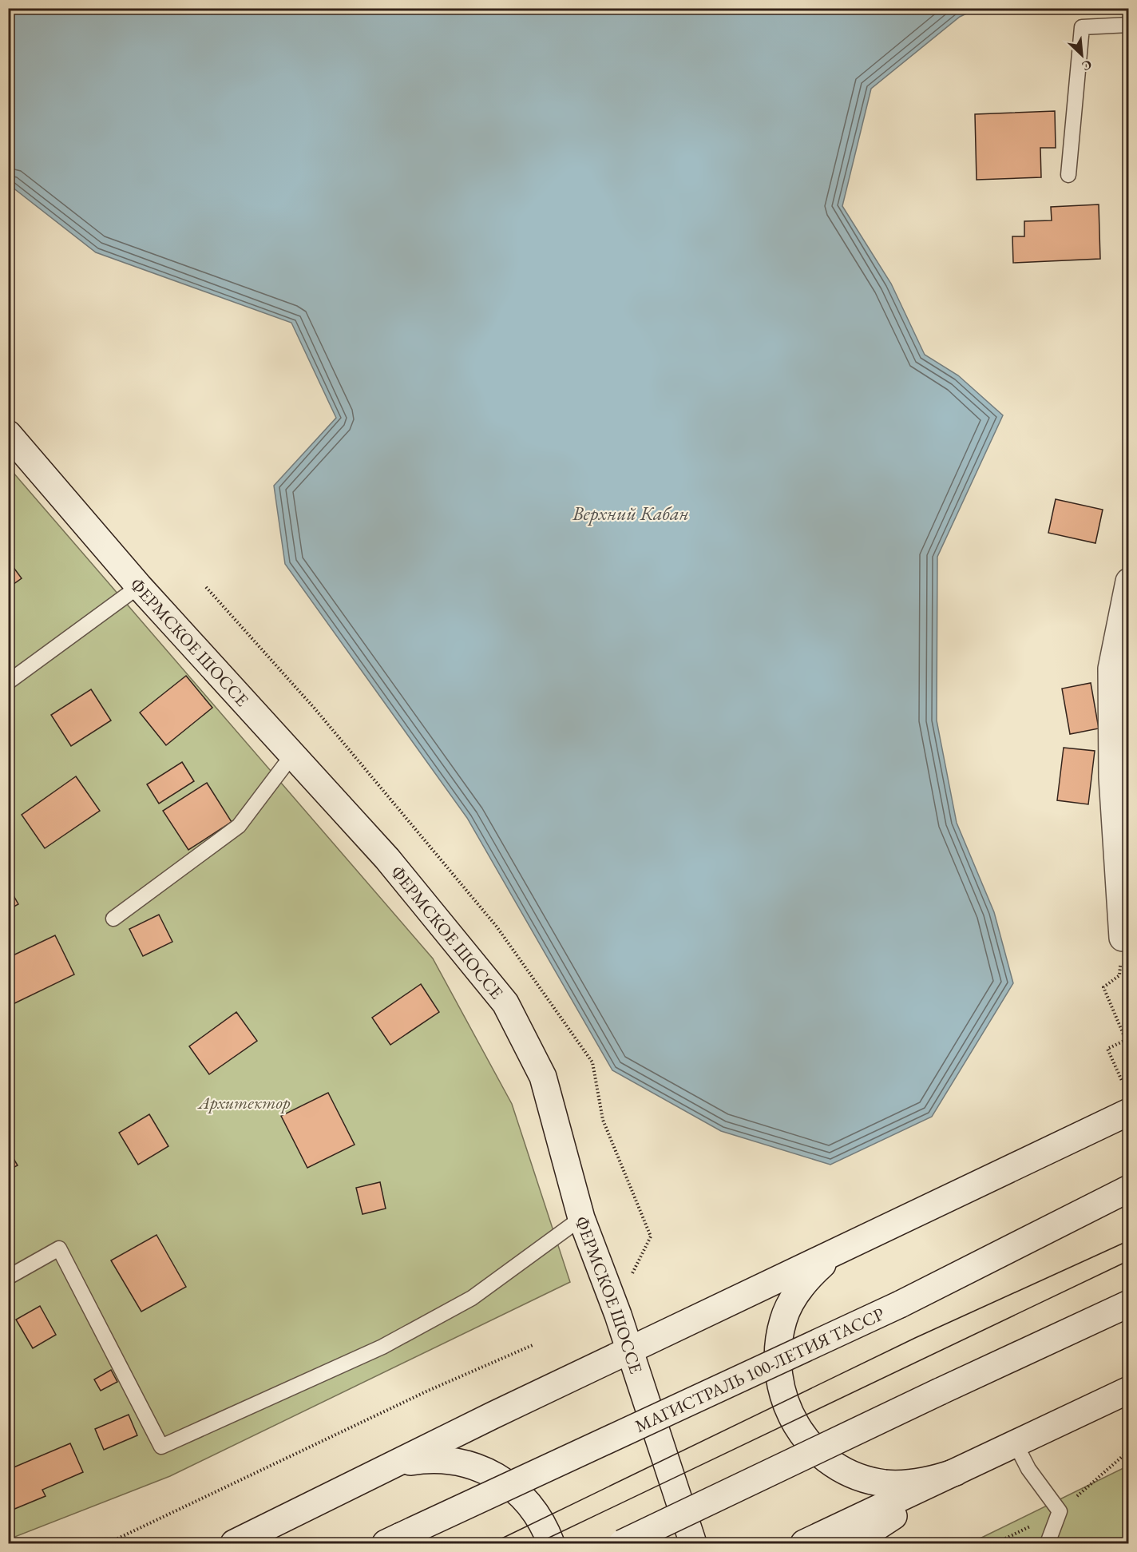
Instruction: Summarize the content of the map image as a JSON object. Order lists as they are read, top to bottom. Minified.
{"streets":{"main road":["ФЕРМСКОЕ ШОССЕ","МАГИСТРАЛЬ 100-ЛЕТИЯ ТАССР"]},"water":["Верхний Кабан"],"parks":["Архитектор"],"north":"bottom right"}
